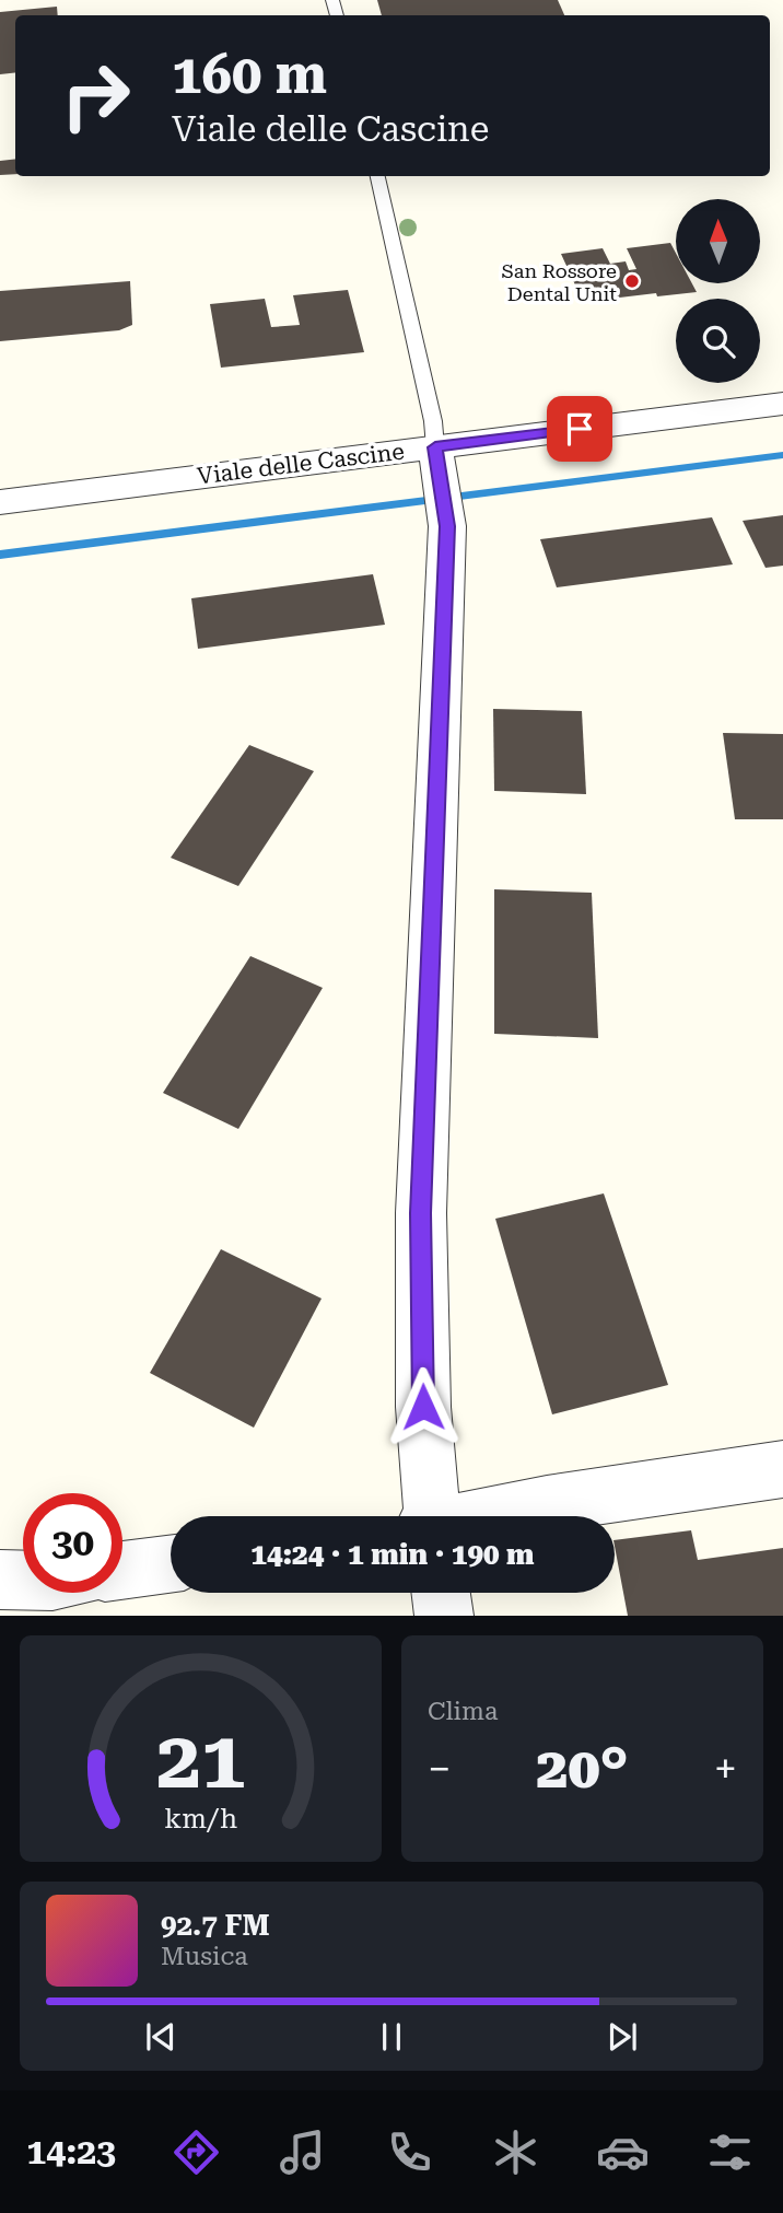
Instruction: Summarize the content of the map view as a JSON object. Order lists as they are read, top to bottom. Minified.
{"streets":{"street":["Viale delle Cascine"]},"places":["San Rossore Dental Unit"],"north":"top","page":{"turn":["160 m","Viale delle Cascine"],"limit":"30","trip":"14:24 · 1 min · 190 m","tile":"Clima","heat":["−","20°","+"],"song":["92.7 FM","Musica"],"tabs":"14:23","gauge":["21","km/h"]}}
